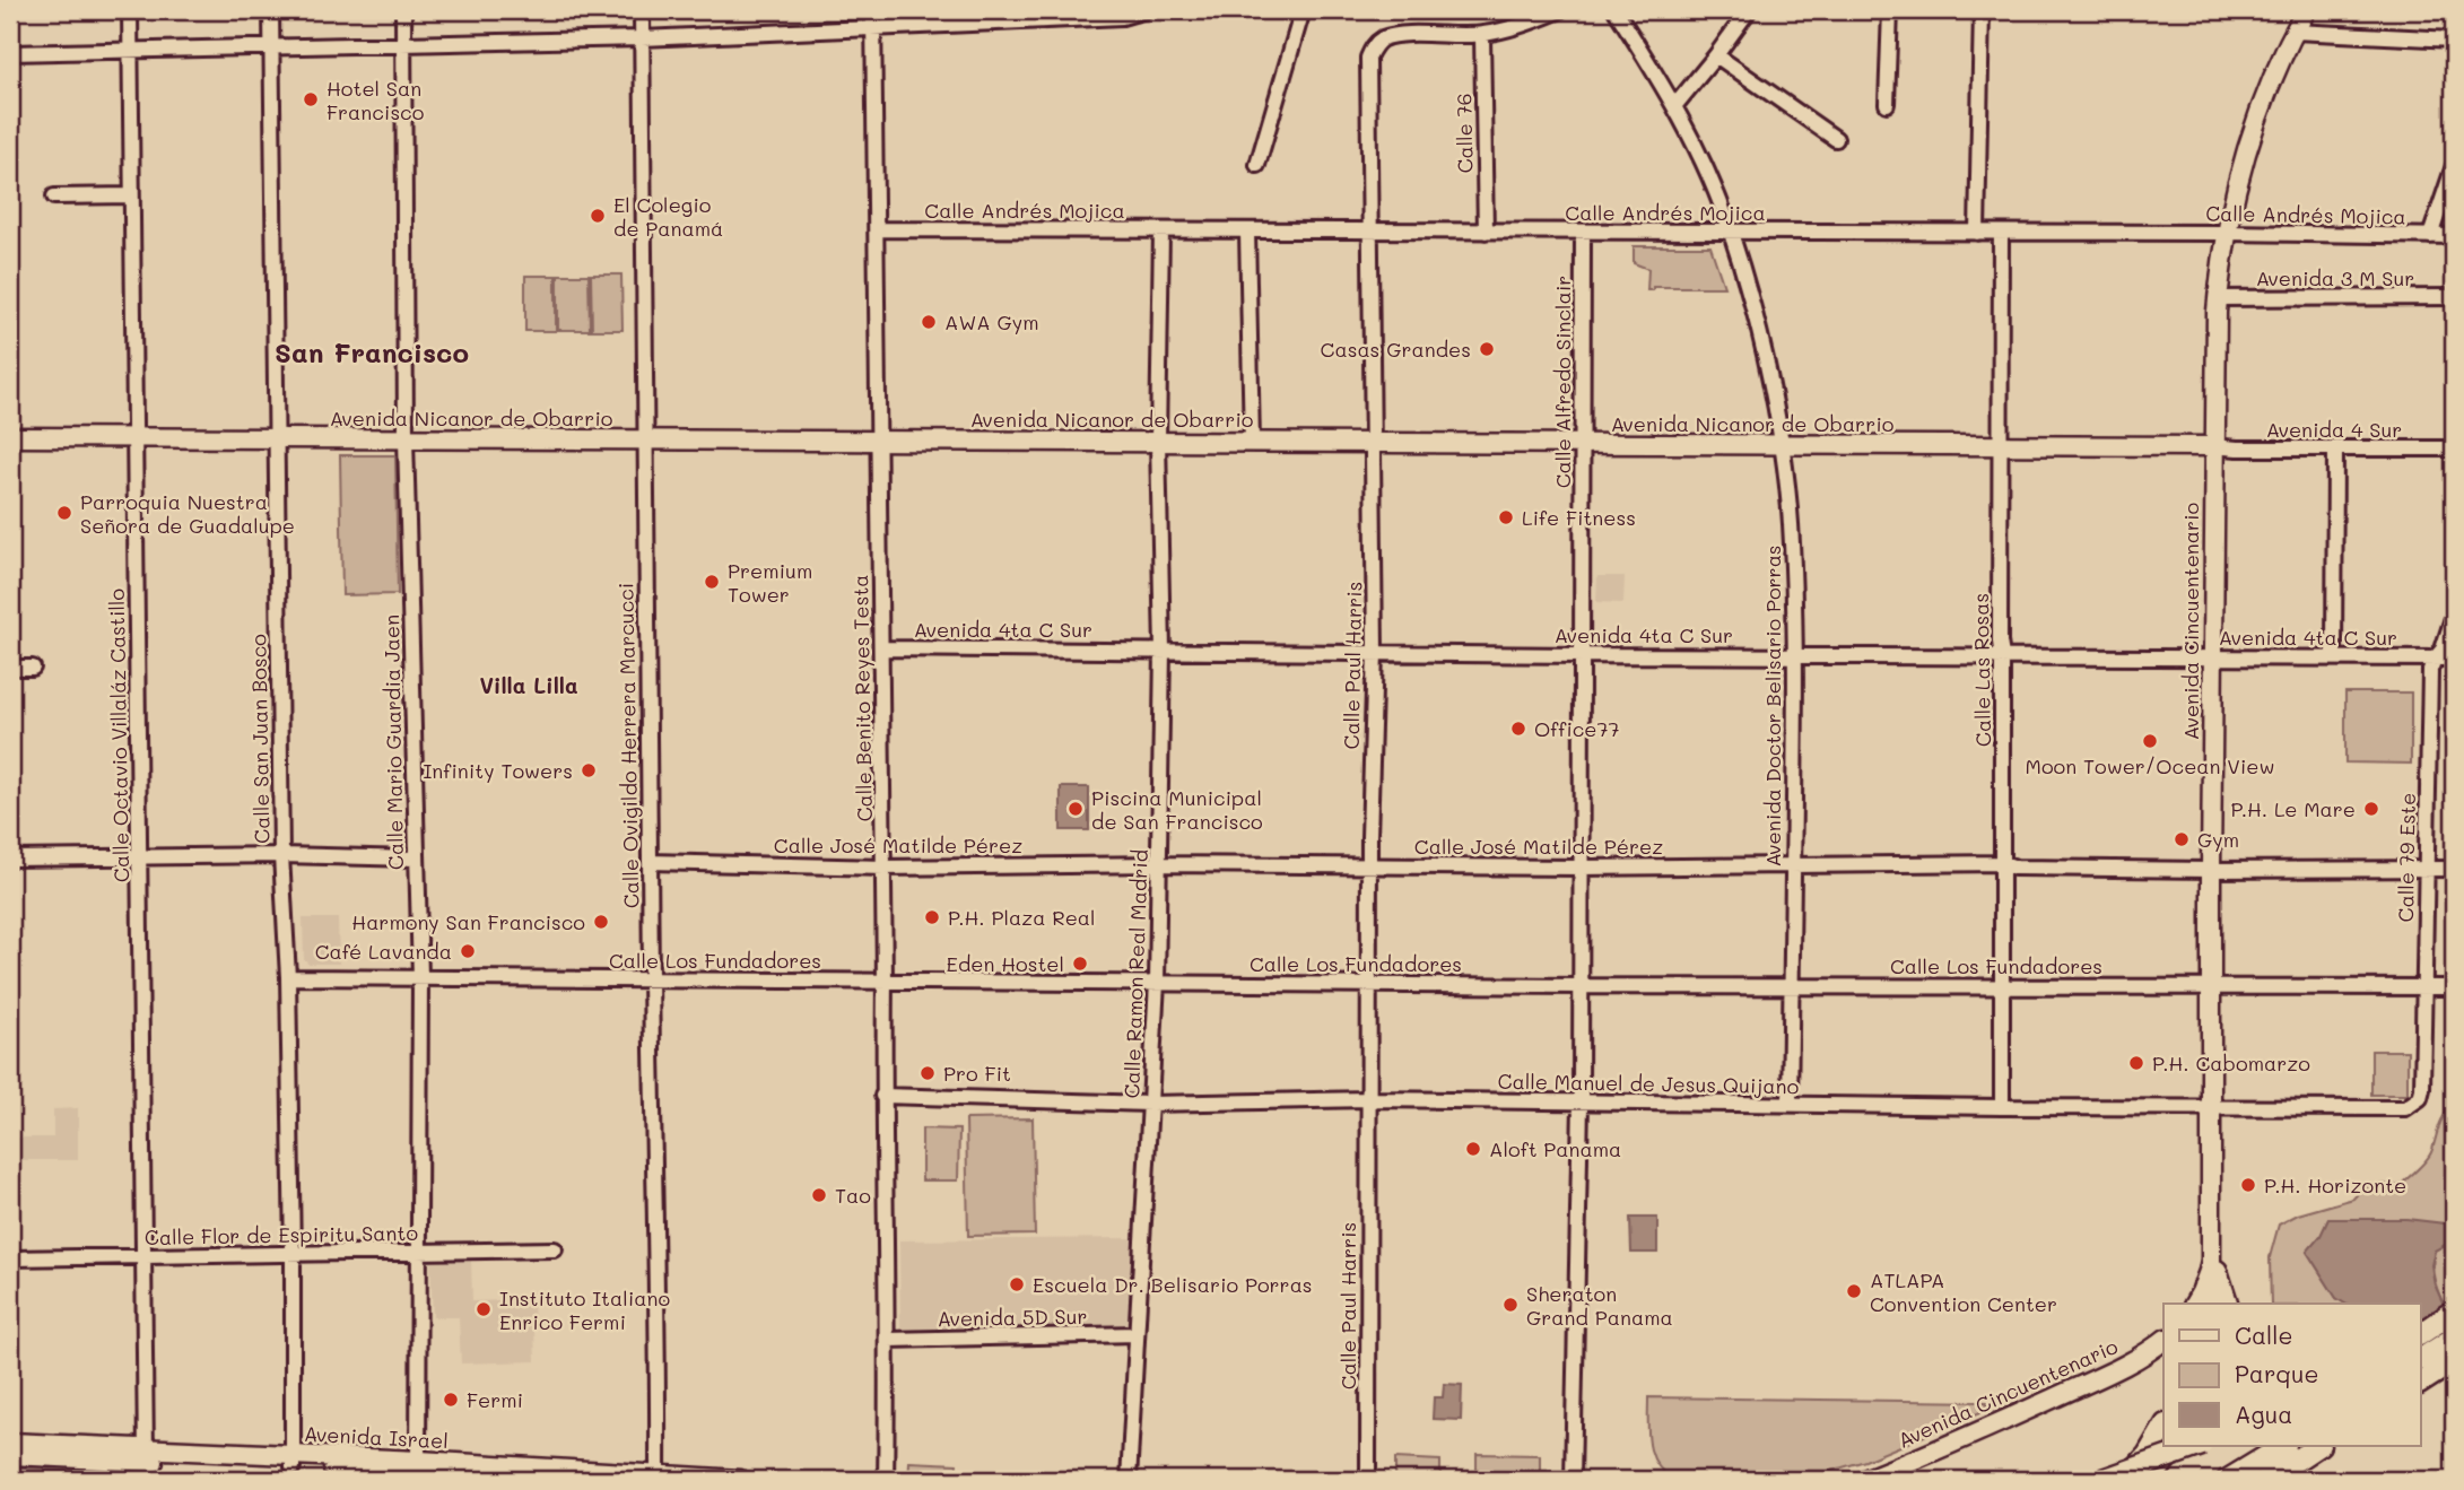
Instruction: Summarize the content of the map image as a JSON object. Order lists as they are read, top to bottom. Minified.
{"streets":{"main road":["Avenida Nicanor de Obarrio","Avenida Cincuentenario","Avenida Israel"],"street":["Calle 76","Calle Andrés Mojica","Avenida 3 M Sur","Calle Alfredo Sinclair","Avenida 4 Sur","Avenida 4ta C Sur","Calle Paul Harris","Calle Las Rosas","Calle Benito Reyes Testa","Avenida Doctor Belisario Porras","Calle Octavio Villaláz Castillo","Calle San Juan Bosco","Calle Mario Guardia Jaen","Calle Ovigildo Herrera Marcucci","Calle José Matilde Pérez","Calle 79 Este","Calle Los Fundadores","Calle Ramon Real Madrid","Calle Manuel de Jesus Quijano","Calle Flor de Espiritu Santo","Avenida 5D Sur"]},"crossings":[["Calle 76","Calle Andrés Mojica"],["Calle 76","Calle Paul Harris"],["Calle Andrés Mojica","Calle Alfredo Sinclair"],["Calle Andrés Mojica","Avenida Cincuentenario"],["Calle Andrés Mojica","Calle Paul Harris"],["Calle Andrés Mojica","Calle Las Rosas"],["Calle Andrés Mojica","Calle Benito Reyes Testa"],["Calle Andrés Mojica","Avenida Doctor Belisario Porras"],["Calle Andrés Mojica","Calle Ramon Real Madrid"],["Avenida 3 M Sur","Avenida Cincuentenario"],["Calle Alfredo Sinclair","Avenida Nicanor de Obarrio"],["Calle Alfredo Sinclair","Avenida 4ta C Sur"],["Calle Alfredo Sinclair","Calle José Matilde Pérez"],["Calle Alfredo Sinclair","Calle Los Fundadores"],["Calle Alfredo Sinclair","Calle Manuel de Jesus Quijano"],["Avenida Nicanor de Obarrio","Avenida 4 Sur"],["Avenida Nicanor de Obarrio","Avenida Cincuentenario"],["Avenida Nicanor de Obarrio","Calle Paul Harris"],["Avenida Nicanor de Obarrio","Calle Las Rosas"],["Avenida Nicanor de Obarrio","Calle Benito Reyes Testa"],["Avenida Nicanor de Obarrio","Avenida Doctor Belisario Porras"],["Avenida Nicanor de Obarrio","Calle Octavio Villaláz Castillo"],["Avenida Nicanor de Obarrio","Calle San Juan Bosco"],["Avenida Nicanor de Obarrio","Calle Mario Guardia Jaen"],["Avenida Nicanor de Obarrio","Calle Ovigildo Herrera Marcucci"],["Avenida Nicanor de Obarrio","Calle Ramon Real Madrid"],["Avenida 4 Sur","Avenida Cincuentenario"],["Avenida Cincuentenario","Avenida 4ta C Sur"],["Avenida Cincuentenario","Calle José Matilde Pérez"],["Avenida Cincuentenario","Calle Los Fundadores"],["Avenida Cincuentenario","Calle Manuel de Jesus Quijano"],["Avenida 4ta C Sur","Calle Paul Harris"],["Avenida 4ta C Sur","Calle Las Rosas"],["Avenida 4ta C Sur","Calle Benito Reyes Testa"],["Avenida 4ta C Sur","Avenida Doctor Belisario Porras"],["Avenida 4ta C Sur","Calle 79 Este"],["Avenida 4ta C Sur","Calle Ramon Real Madrid"],["Calle Paul Harris","Calle José Matilde Pérez"],["Calle Paul Harris","Calle Los Fundadores"],["Calle Paul Harris","Calle Manuel de Jesus Quijano"],["Calle Las Rosas","Calle José Matilde Pérez"],["Calle Las Rosas","Calle Los Fundadores"],["Calle Las Rosas","Calle Manuel de Jesus Quijano"],["Calle Benito Reyes Testa","Calle José Matilde Pérez"],["Calle Benito Reyes Testa","Calle Los Fundadores"],["Calle Benito Reyes Testa","Calle Manuel de Jesus Quijano"],["Calle Benito Reyes Testa","Avenida 5D Sur"],["Avenida Doctor Belisario Porras","Calle José Matilde Pérez"],["Avenida Doctor Belisario Porras","Calle Los Fundadores"],["Avenida Doctor Belisario Porras","Calle Manuel de Jesus Quijano"],["Calle Octavio Villaláz Castillo","Calle Flor de Espiritu Santo"],["Calle Octavio Villaláz Castillo","Avenida Israel"],["Calle San Juan Bosco","Calle Los Fundadores"],["Calle San Juan Bosco","Calle Flor de Espiritu Santo"],["Calle San Juan Bosco","Avenida Israel"],["Calle Mario Guardia Jaen","Calle Los Fundadores"],["Calle Mario Guardia Jaen","Calle Flor de Espiritu Santo"],["Calle Mario Guardia Jaen","Avenida Israel"],["Calle Ovigildo Herrera Marcucci","Calle José Matilde Pérez"],["Calle Ovigildo Herrera Marcucci","Calle Los Fundadores"],["Calle Ovigildo Herrera Marcucci","Avenida Israel"],["Calle José Matilde Pérez","Calle 79 Este"],["Calle José Matilde Pérez","Calle Ramon Real Madrid"],["Calle 79 Este","Calle Los Fundadores"],["Calle 79 Este","Calle Manuel de Jesus Quijano"],["Calle Los Fundadores","Calle Ramon Real Madrid"],["Calle Ramon Real Madrid","Calle Manuel de Jesus Quijano"],["Calle Ramon Real Madrid","Avenida 5D Sur"]],"districts":["San Francisco","Villa Lilla"],"places":["Hotel San Francisco","El Colegio de Panamá","AWA Gym","Casas Grandes","Parroquia Nuestra Señora de Guadalupe","Life Fitness","Premium Tower","Office77","Moon Tower/Ocean View","Infinity Towers","Piscina Municipal de San Francisco","P.H. Le Mare","Gym","P.H. Plaza Real","Harmony San Francisco","Café Lavanda","Eden Hostel","P.H. Cabomarzo","Pro Fit","Aloft Panama","P.H. Horizonte","Tao","Escuela Dr. Belisario Porras","ATLAPA Convention Center","Sheraton Grand Panama","Instituto Italiano Enrico Fermi","Fermi"],"legend":["Calle","Parque","Agua"]}
